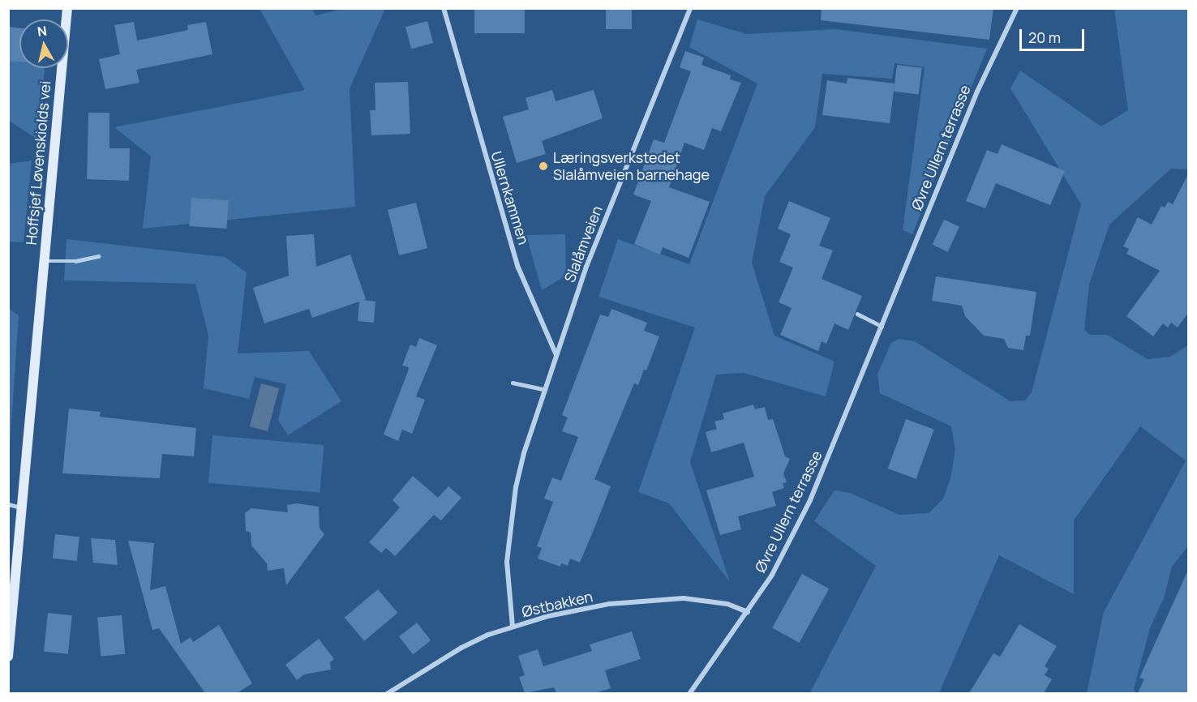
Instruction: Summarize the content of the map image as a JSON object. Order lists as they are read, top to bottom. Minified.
{"streets":{"street":["Øvre Ullern terrasse","Hoffsjef Løvenskiolds vei","Ullernkammen","Slalåmveien","Østbakken"]},"crossings":[["Øvre Ullern terrasse","Østbakken"],["Ullernkammen","Slalåmveien"]],"places":["Læringsverkstedet Slalåmveien barnehage"],"scale_bar":"20 m","north":"top"}
